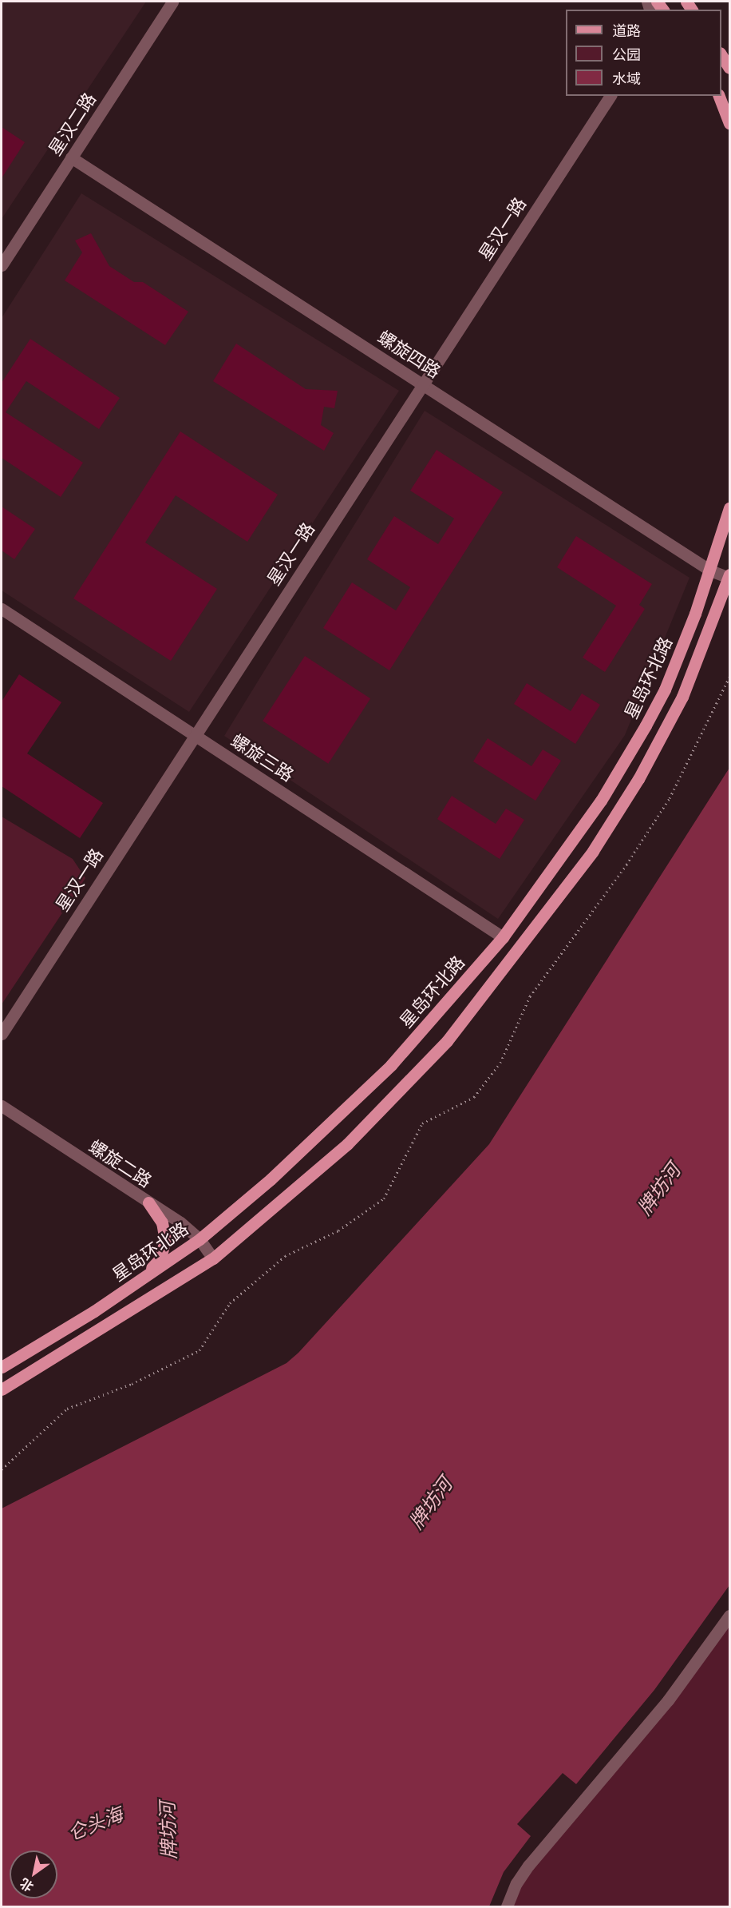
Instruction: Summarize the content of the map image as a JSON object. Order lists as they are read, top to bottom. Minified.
{"streets":{"main road":["星岛环北路"],"street":["星汉二路","星汉一路","螺旋四路","螺旋三路","螺旋二路"]},"crossings":[["星汉二路","螺旋四路"],["星汉一路","螺旋四路"],["星汉一路","螺旋三路"],["螺旋四路","星岛环北路"],["星岛环北路","螺旋三路"],["星岛环北路","螺旋二路"]],"water":["牌坊河","仑头海"],"legend":["道路","公园","水域"],"north":"bottom left"}
